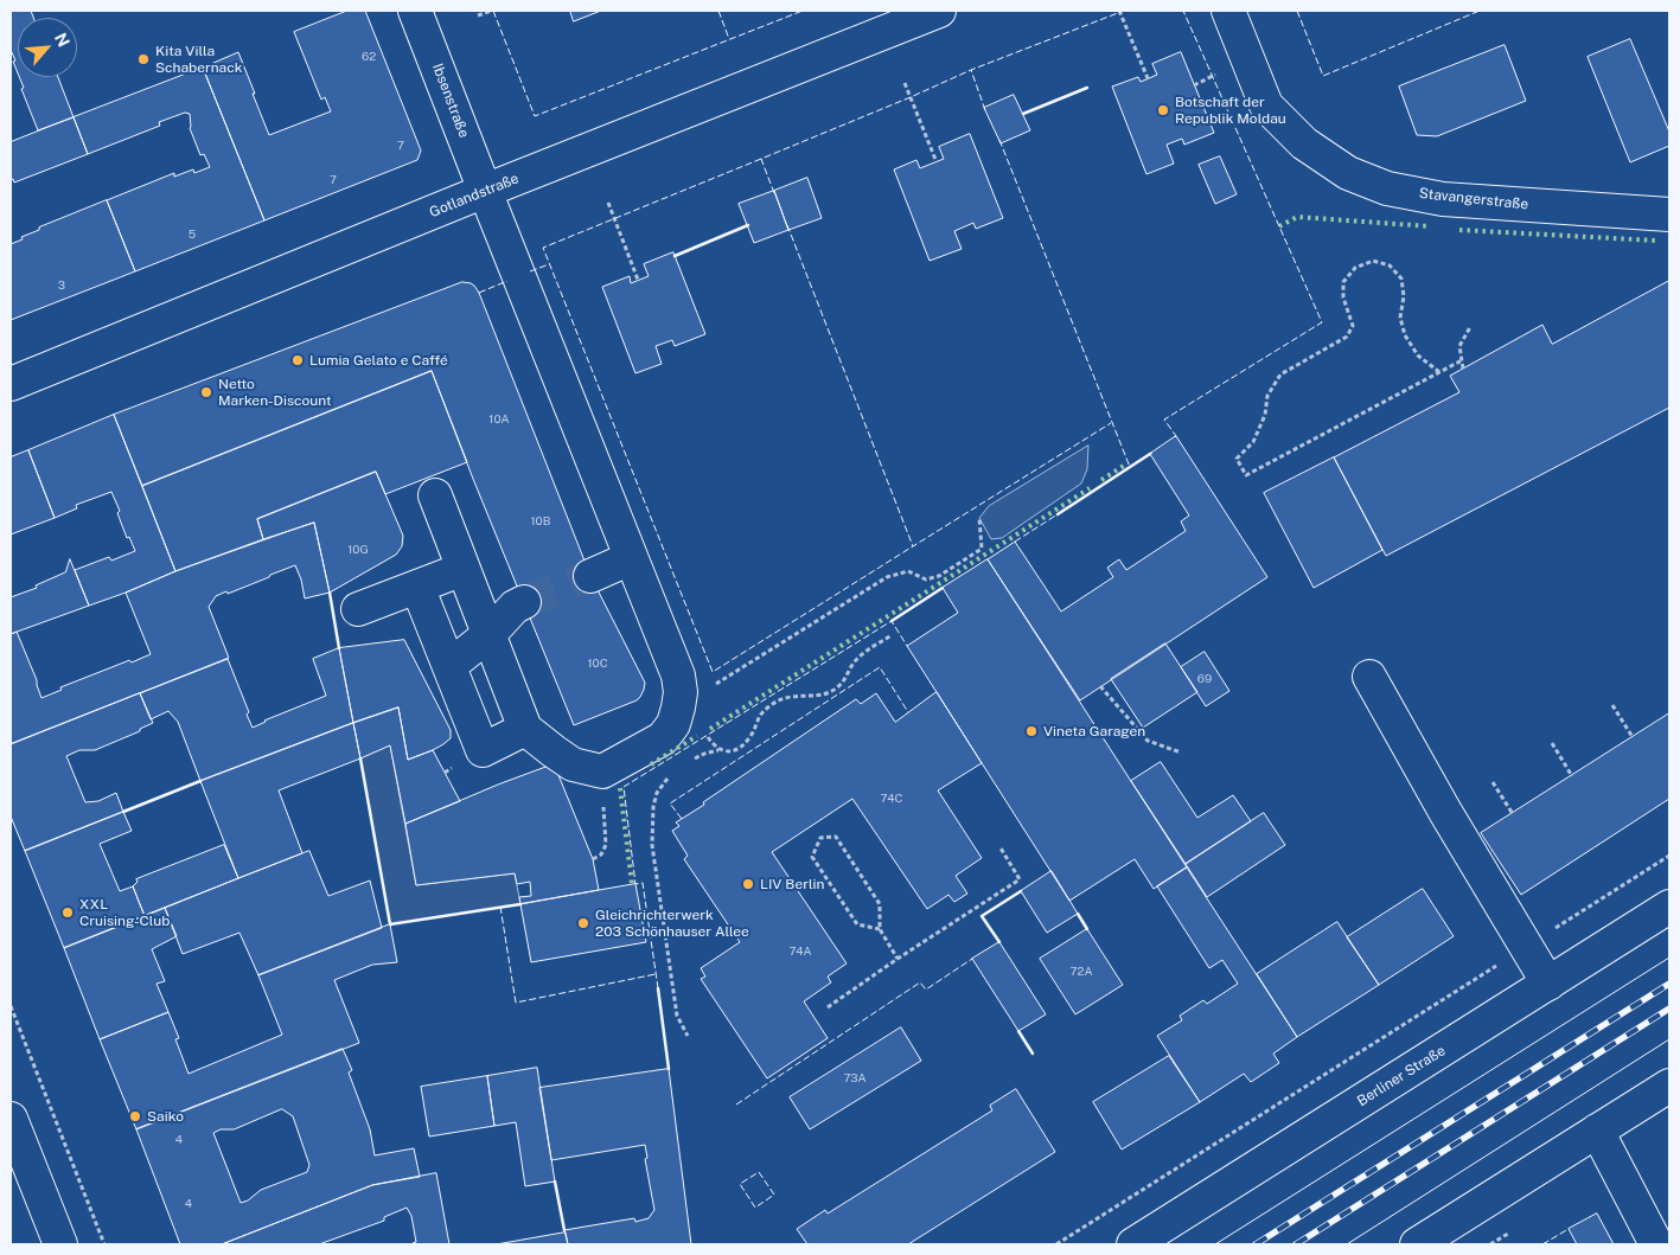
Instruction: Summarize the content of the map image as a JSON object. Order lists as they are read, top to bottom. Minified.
{"streets":{"street":["Ibsenstraße","Gotlandstraße","Stavangerstraße","Berliner Straße"]},"crossings":[["Ibsenstraße","Gotlandstraße"]],"places":["Kita Villa Schabernack","Botschaft der Republik Moldau","Lumia Gelato e Caffé","Netto Marken-Discount","Vineta Garagen","LIV Berlin","XXL Cruising-Club","Gleichrichterwerk 203 Schönhauser Allee","Saiko"],"house_numbers":["62","7","7","5","3","10A","10B","10G","10C","69","74C","74A","72A","73A","4","4"],"north":"top right"}
